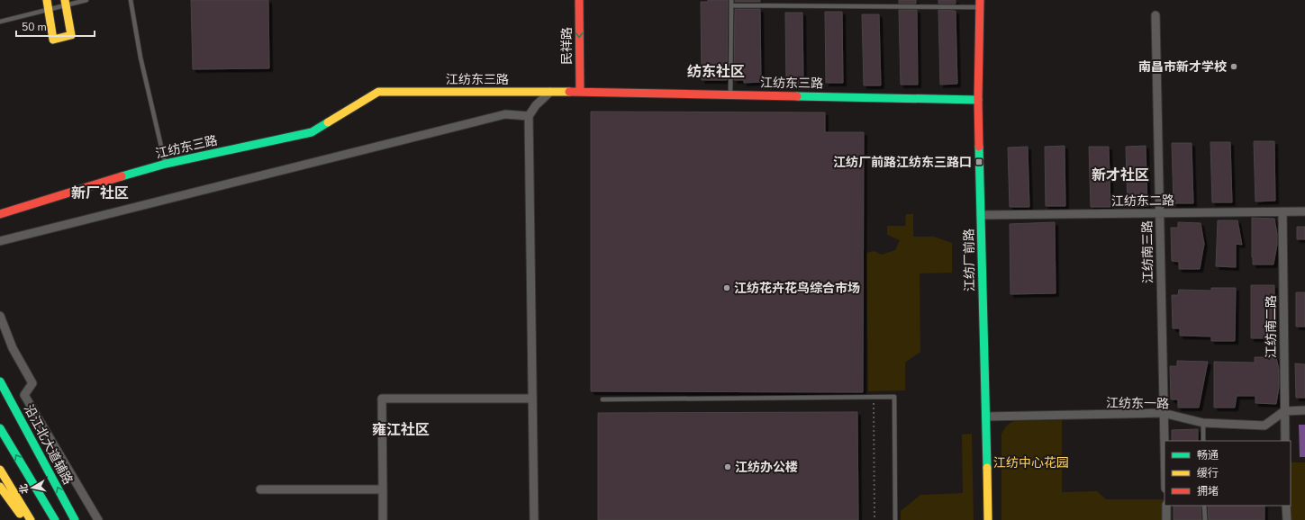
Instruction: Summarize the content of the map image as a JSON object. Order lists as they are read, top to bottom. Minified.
{"streets":{"main road":["民祥路","江纺东三路","江纺厂前路","沿江北大道辅路"],"street":["江纺东二路","江纺南三路","江纺南二路","江纺东一路"]},"crossings":[["民祥路","江纺东三路"],["江纺东三路","江纺厂前路"],["江纺东二路","江纺南三路"],["江纺东二路","江纺厂前路"],["江纺东二路","江纺南二路"],["江纺南三路","江纺东一路"],["江纺厂前路","江纺东一路"],["江纺南二路","江纺东一路"]],"districts":["纺东社区","新才社区","新厂社区","雍江社区"],"parks":["江纺中心花园"],"places":{"other":["南昌市新才学校","江纺花卉花鸟综合市场","江纺办公楼"],"transit":["江纺厂前路江纺东三路口"]},"legend":["畅通","缓行","拥堵"],"scale_bar":"50 m","north":"left"}
